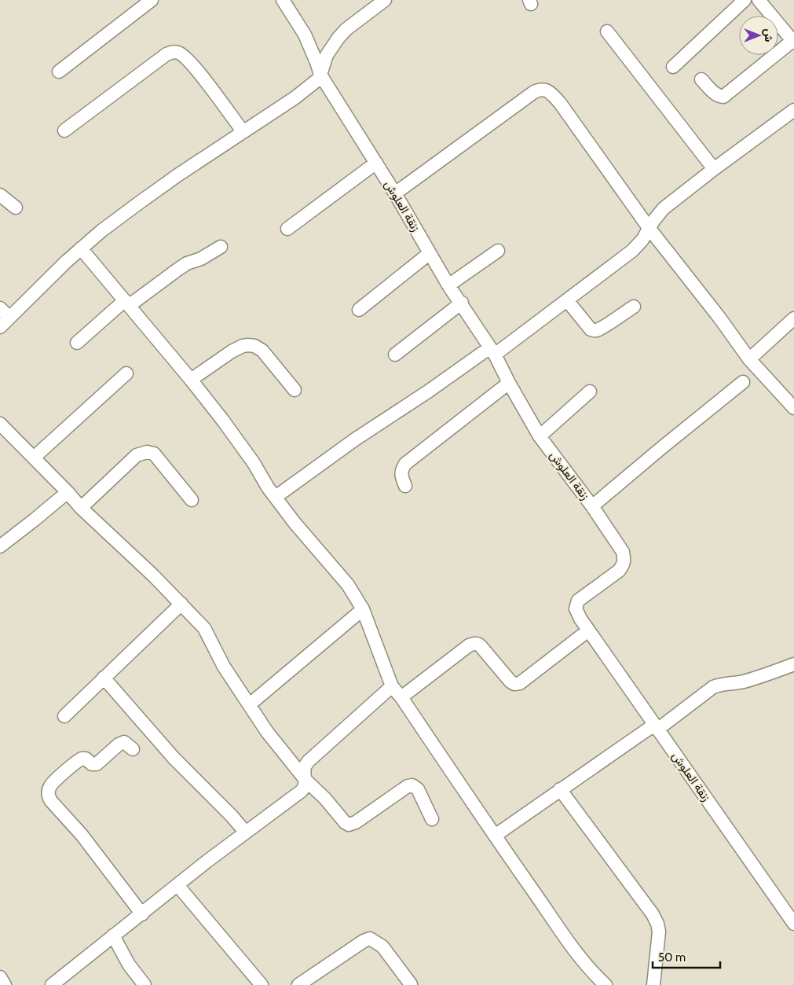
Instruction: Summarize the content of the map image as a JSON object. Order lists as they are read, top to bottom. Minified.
{"streets":{"street":["زنقة العلوش"]},"scale_bar":"50 m","north":"right"}
